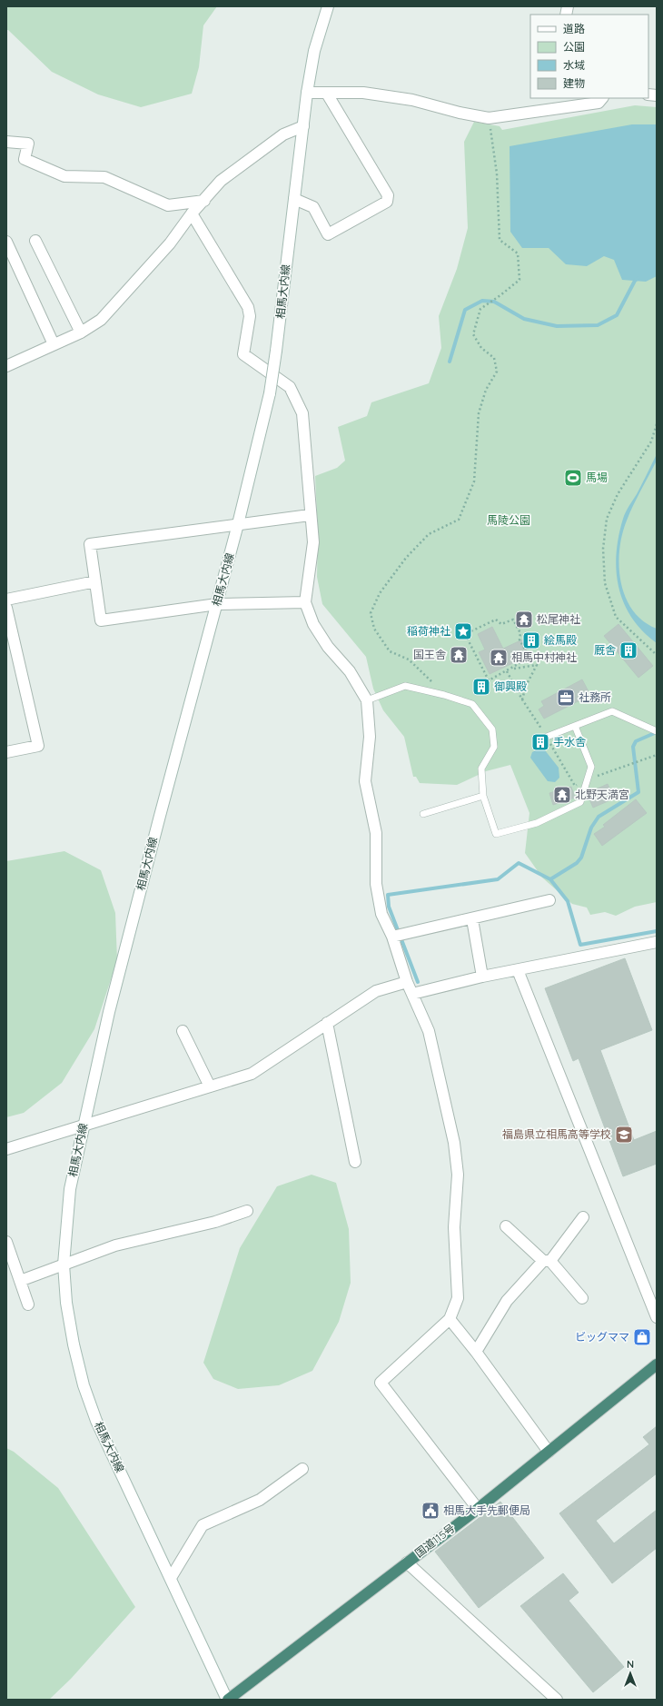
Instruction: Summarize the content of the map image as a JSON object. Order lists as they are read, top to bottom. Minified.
{"streets":{"highway":["国道115号"],"street":["相馬大内線"]},"crossings":[["相馬大内線","国道115号"]],"parks":["馬陵公園"],"places":{"sports":["馬場"],"temple":["松尾神社","国王舎","相馬中村神社","北野天満宮"],"place":["稲荷神社"],"building":["絵馬殿","厩舎","御興殿","手水舎"],"office":["社務所"],"school or university":["福島県立相馬高等学校"],"shop":["ビッグママ"],"public building":["相馬大手先郵便局"]},"legend":["道路","公園","水域","建物"],"north":"top"}
